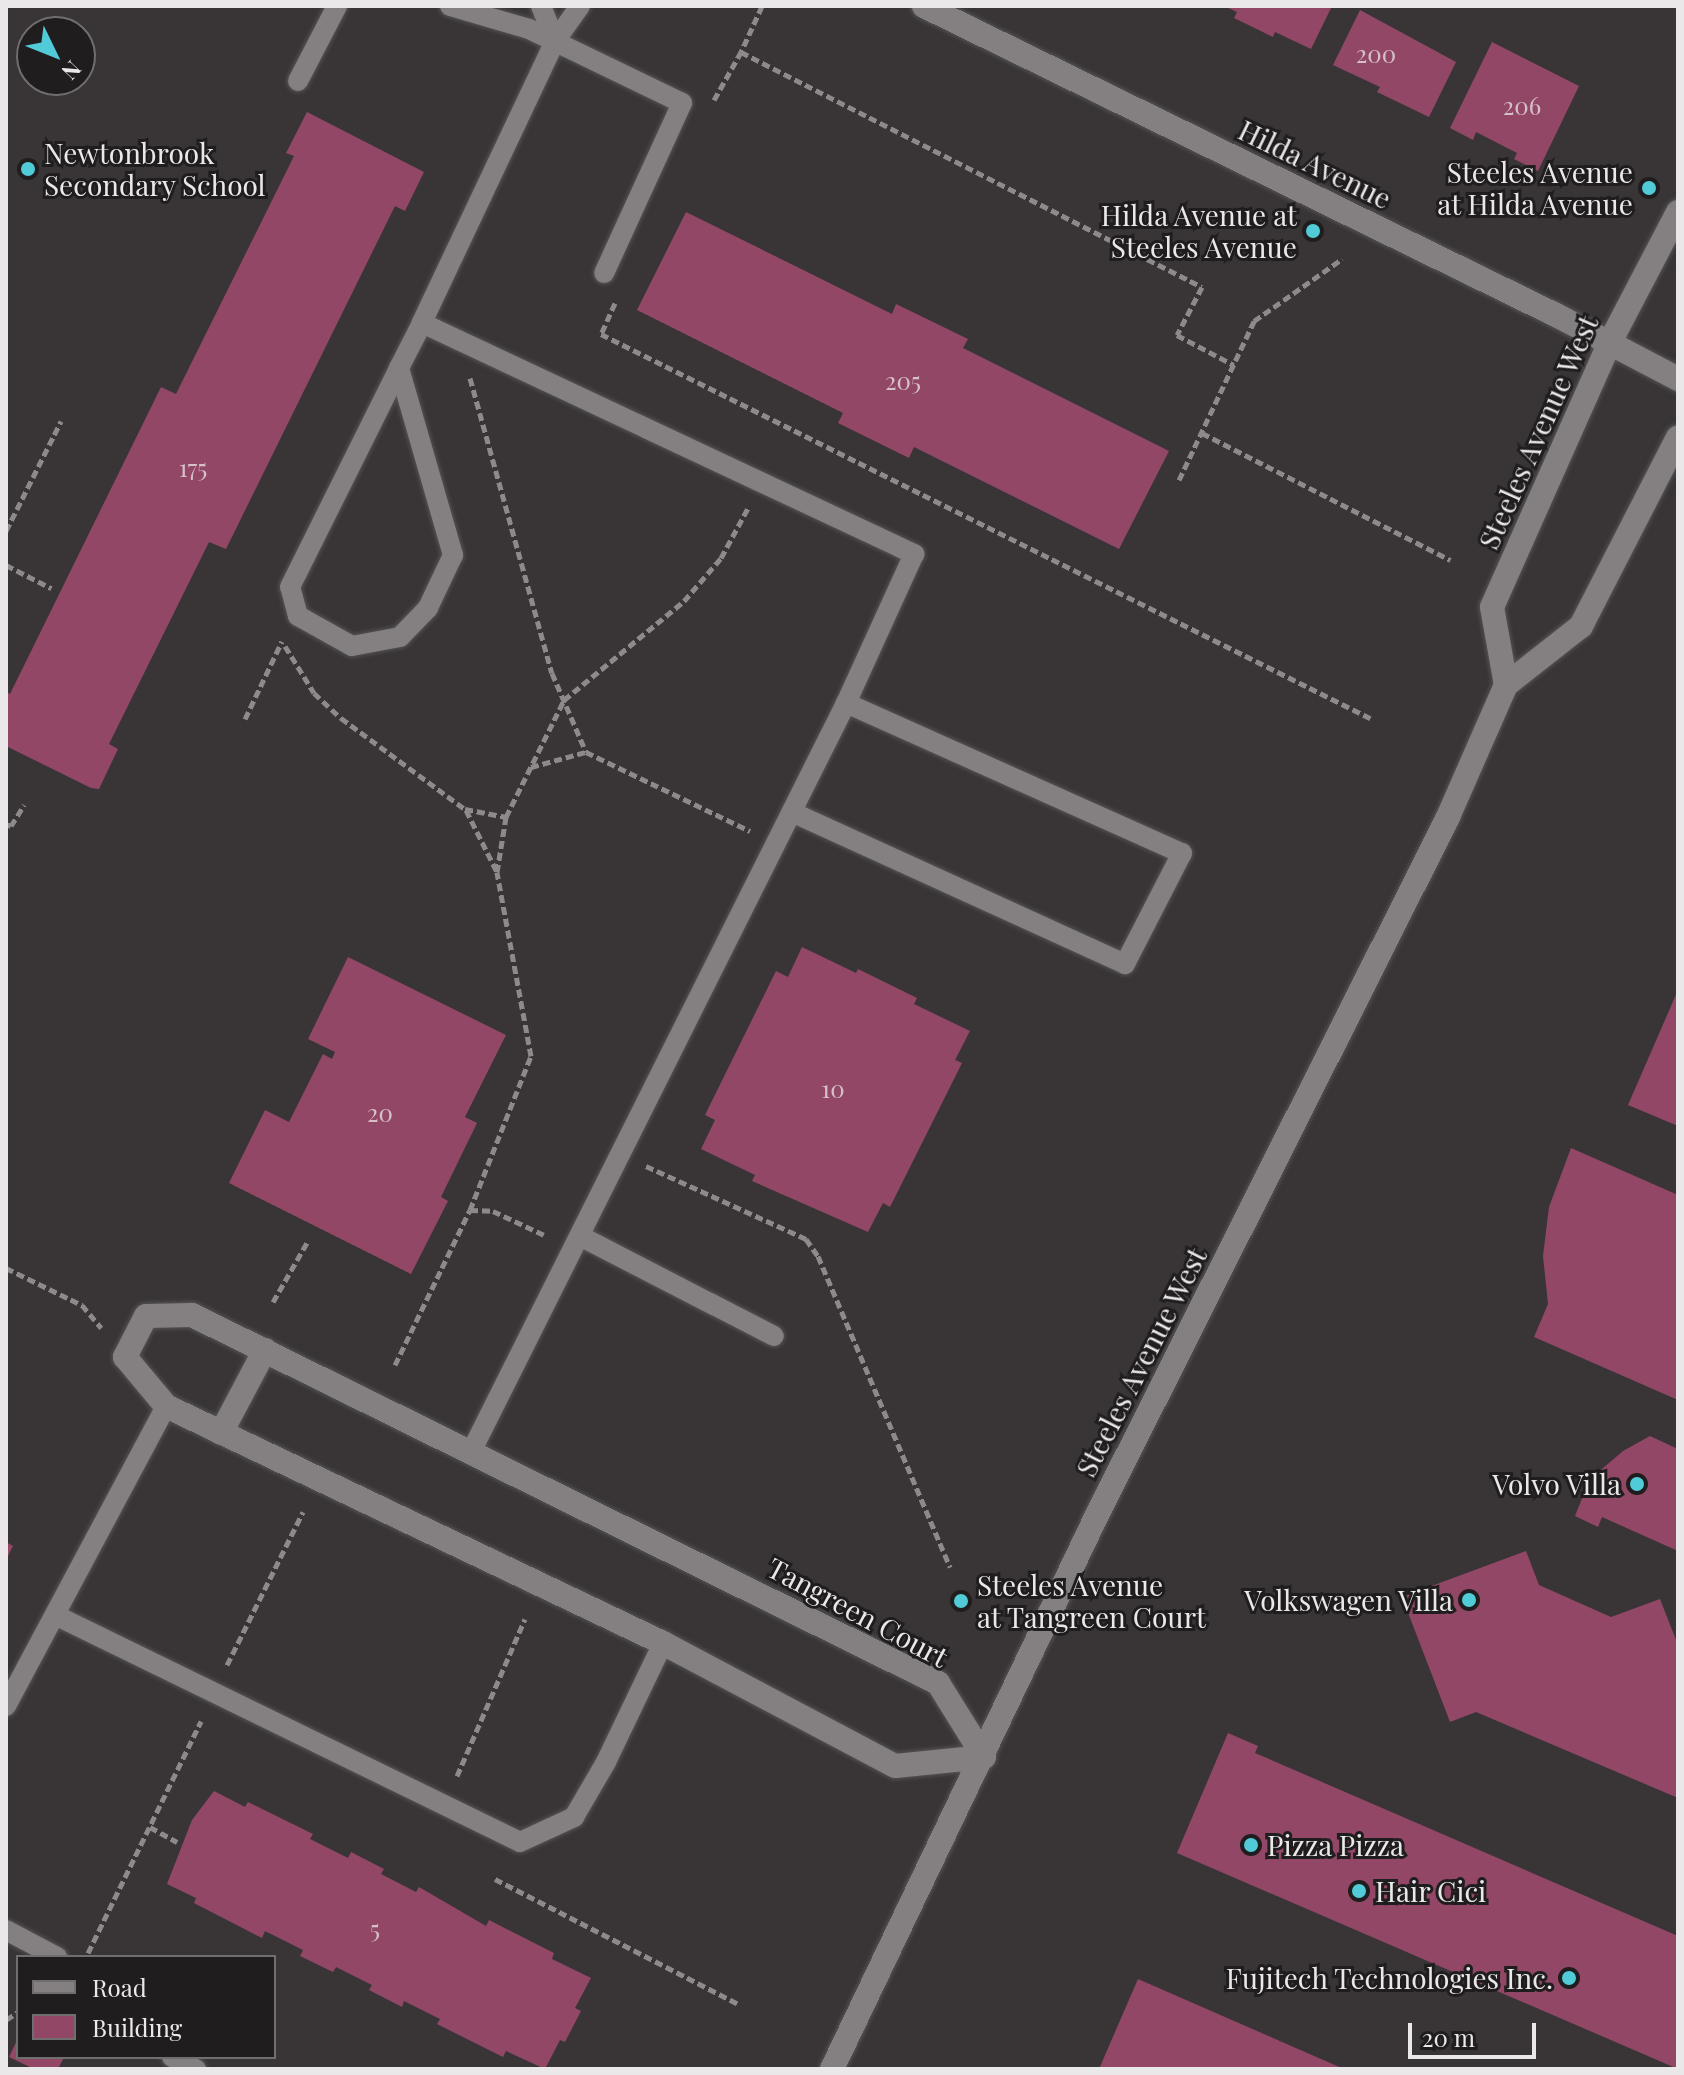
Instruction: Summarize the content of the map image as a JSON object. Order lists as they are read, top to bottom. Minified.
{"streets":{"street":["Hilda Avenue","Steeles Avenue West","Tangreen Court"]},"crossings":[["Hilda Avenue","Steeles Avenue West"],["Steeles Avenue West","Tangreen Court"]],"places":["Newtonbrook Secondary School","Steeles Avenue at Hilda Avenue","Hilda Avenue at Steeles Avenue","Volvo Villa","Volkswagen Villa","Steeles Avenue at Tangreen Court","Pizza Pizza","Hair Cici","Fujitech Technologies Inc."],"house_numbers":["200","206","205","175","10","20","5"],"legend":["Road","Building"],"scale_bar":"20 m","north":"bottom right"}
